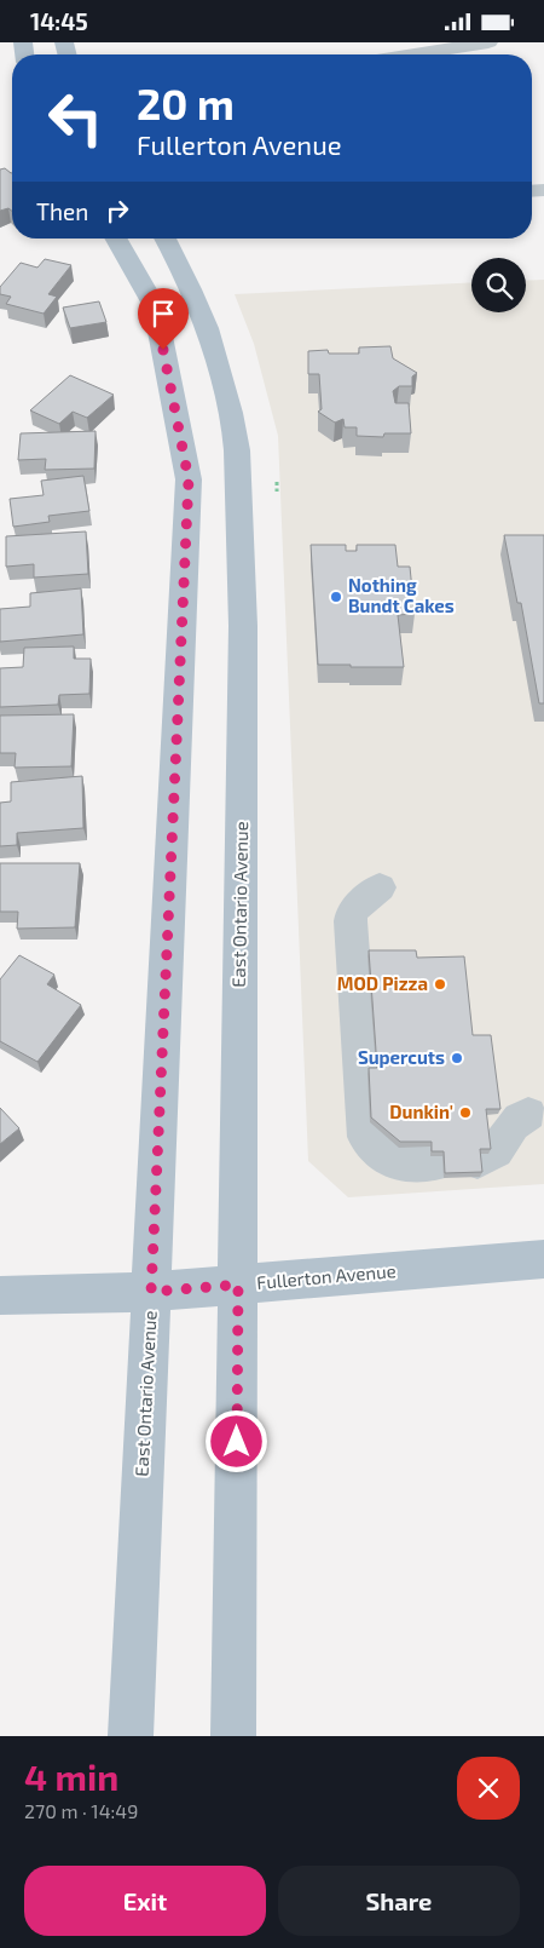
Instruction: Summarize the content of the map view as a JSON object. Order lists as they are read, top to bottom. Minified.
{"streets":{"main road":["East Ontario Avenue","Fullerton Avenue"]},"crossings":[["East Ontario Avenue","Fullerton Avenue"]],"places":["Nothing Bundt Cakes","MOD Pizza","Supercuts","Dunkin'"],"page":{"status":"14:45","turn":["20 m","Fullerton Avenue"],"then":"Then","heading":["4 min","270 m · 14:49"],"buttons":["Exit","Share"]}}
